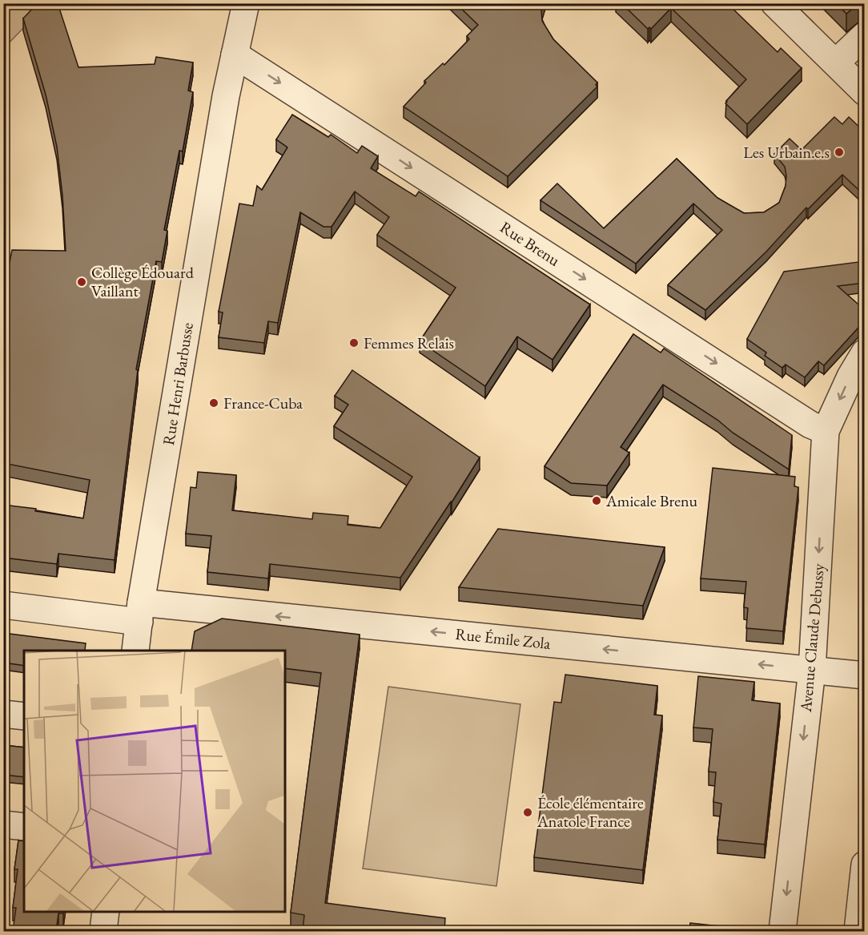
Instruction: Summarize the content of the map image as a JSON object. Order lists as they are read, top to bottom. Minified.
{"streets":{"street":["Rue Brenu","Rue Henri Barbusse","Avenue Claude Debussy","Rue Émile Zola"]},"crossings":[["Rue Brenu","Rue Henri Barbusse"],["Rue Brenu","Avenue Claude Debussy"],["Rue Henri Barbusse","Rue Émile Zola"],["Avenue Claude Debussy","Rue Émile Zola"]],"one_way":["Rue Brenu","Avenue Claude Debussy","Rue Émile Zola"],"places":["Les Urbain.e.s","Collège Édouard Vaillant","Femmes Relais","France-Cuba","Amicale Brenu","École élémentaire Anatole France"]}
